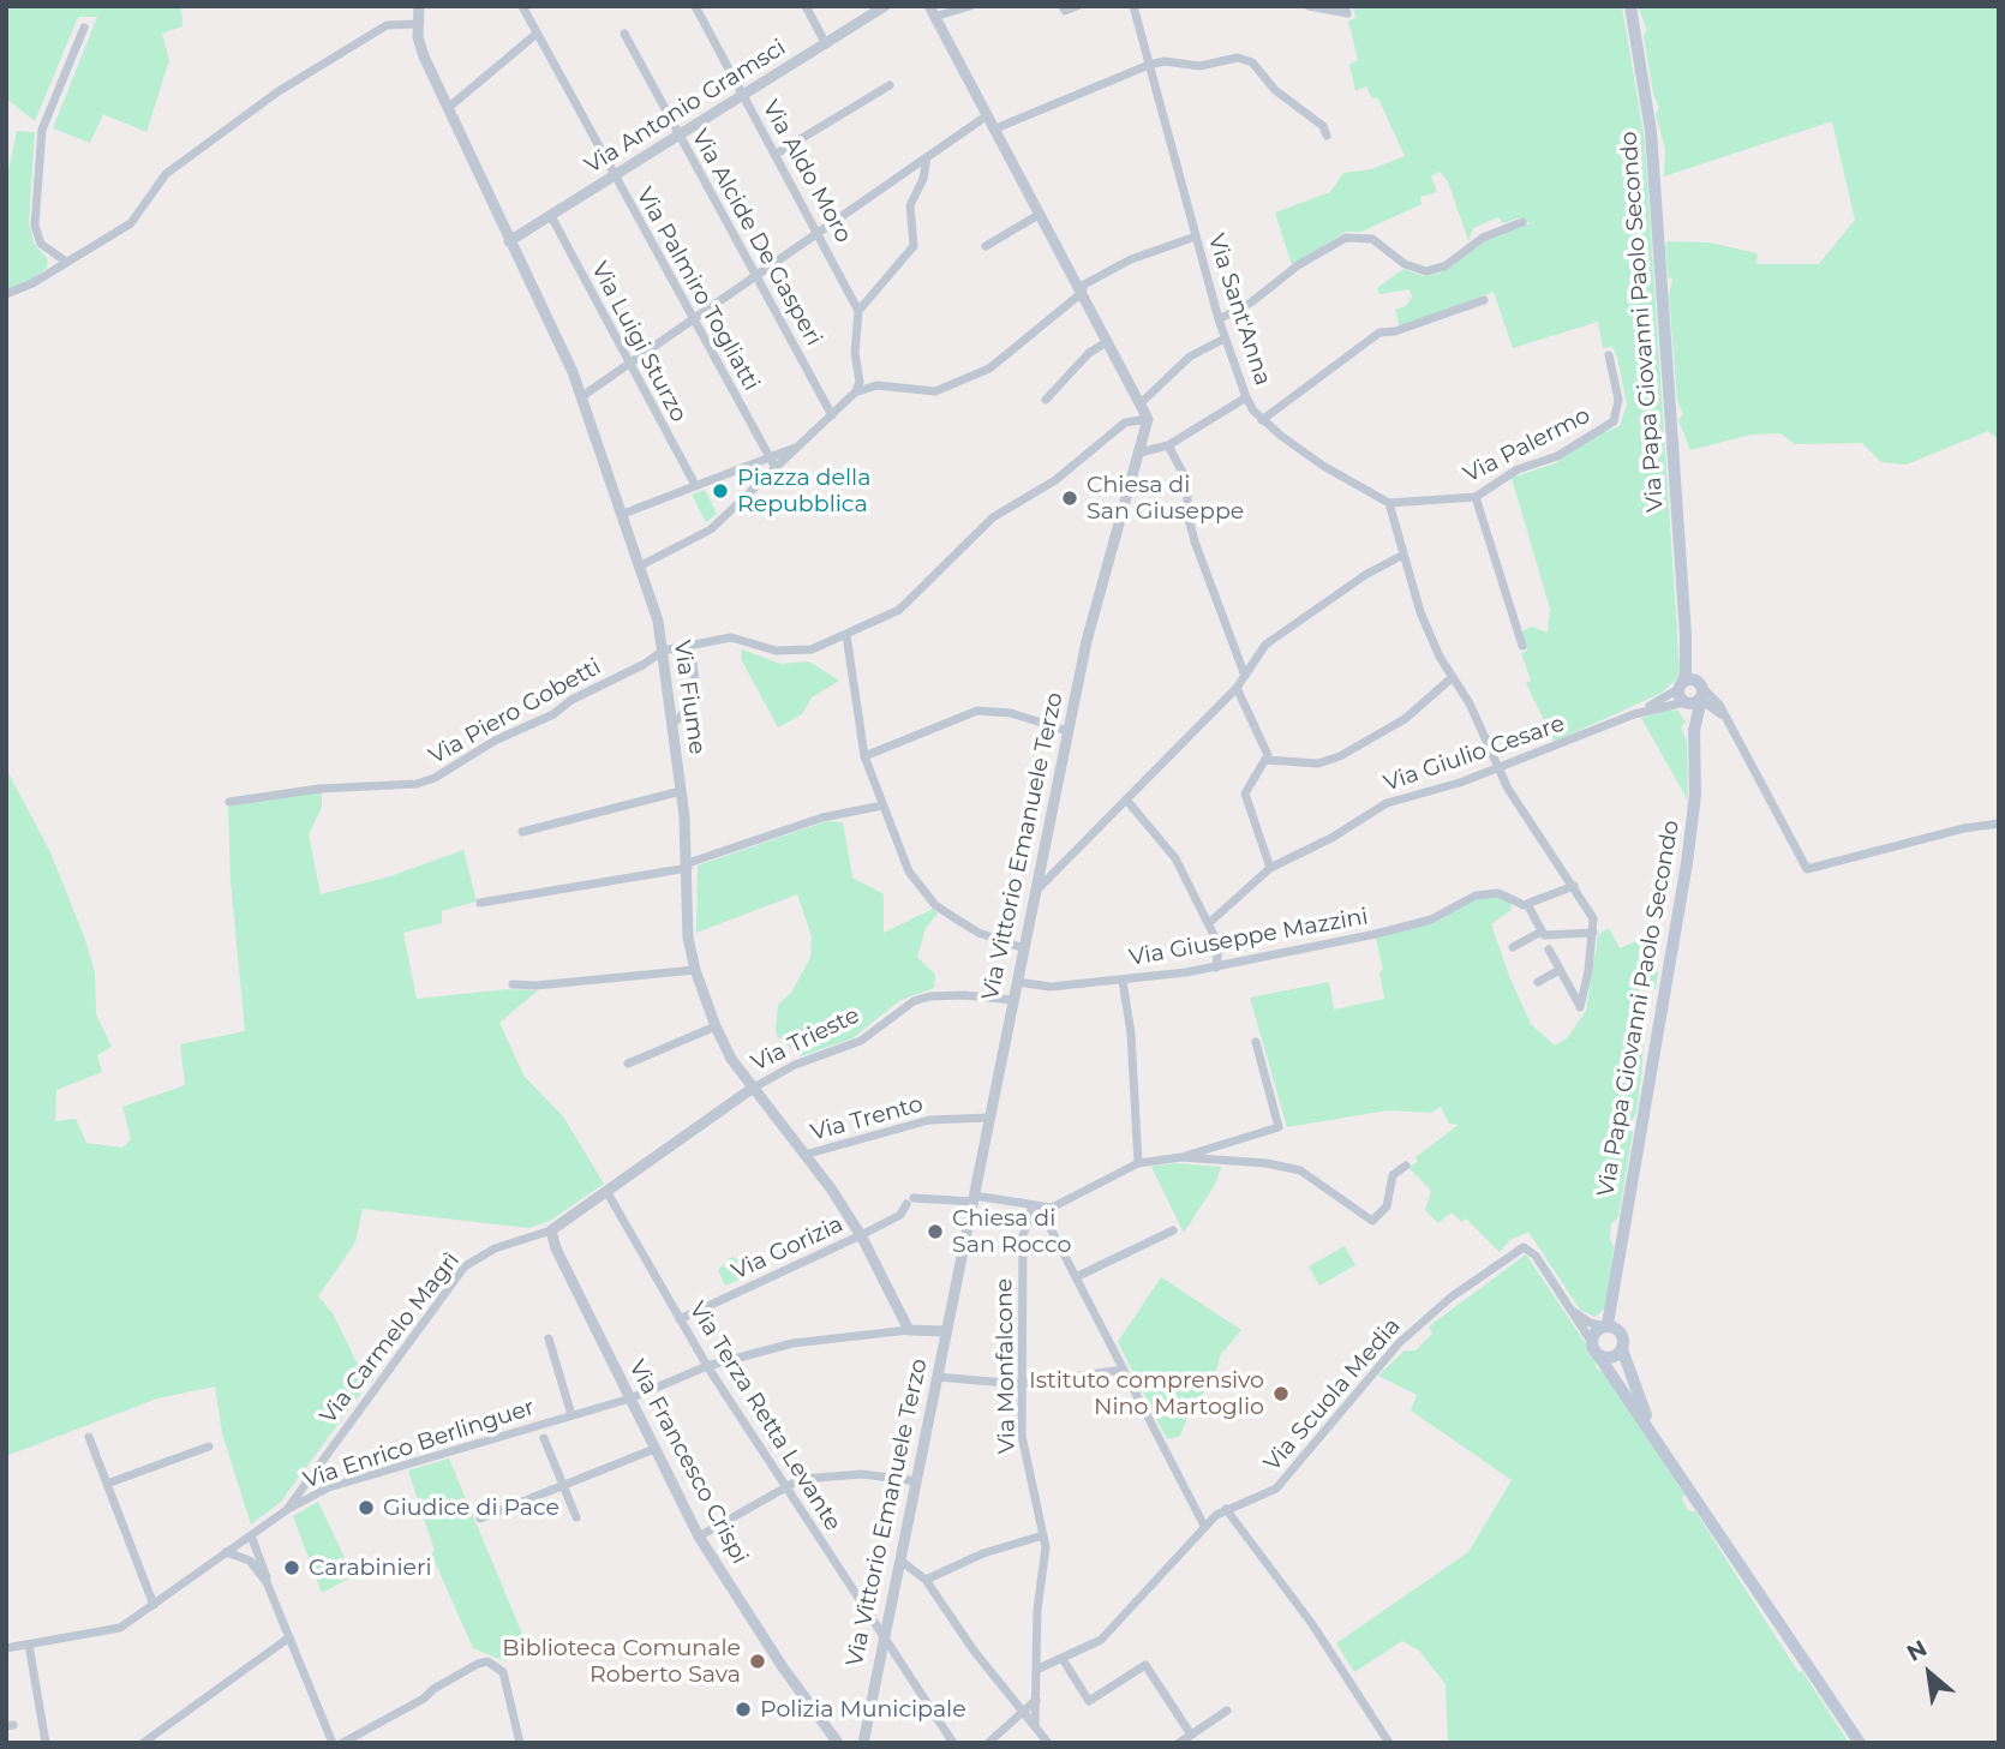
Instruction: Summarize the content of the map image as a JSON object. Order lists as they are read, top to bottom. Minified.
{"streets":{"main road":["Via Papa Giovanni Paolo Secondo"],"street":["Via Antonio Gramsci","Via Aldo Moro","Via Alcide De Gasperi","Via Palmiro Togliatti","Via Sant'Anna","Via Luigi Sturzo","Via Palermo","Via Fiume","Via Piero Gobetti","Via Giulio Cesare","Via Vittorio Emanuele Terzo","Via Giuseppe Mazzini","Via Trieste","Via Trento","Via Gorizia","Via Carmelo Magrì","Via Monfalcone","Via Scuola Media","Via Terza Retta Levante","Via Enrico Berlinguer","Via Francesco Crispi"]},"crossings":[["Via Antonio Gramsci","Via Aldo Moro"],["Via Antonio Gramsci","Via Alcide De Gasperi"],["Via Antonio Gramsci","Via Palmiro Togliatti"],["Via Antonio Gramsci","Via Luigi Sturzo"],["Via Antonio Gramsci","Via Fiume"],["Via Sant'Anna","Via Palermo"],["Via Fiume","Via Piero Gobetti"],["Via Fiume","Via Trieste"],["Via Fiume","Via Trento"],["Via Fiume","Via Gorizia"],["Via Fiume","Via Enrico Berlinguer"],["Via Piero Gobetti","Via Vittorio Emanuele Terzo"],["Via Vittorio Emanuele Terzo","Via Giuseppe Mazzini"],["Via Vittorio Emanuele Terzo","Via Trieste"],["Via Vittorio Emanuele Terzo","Via Trento"],["Via Vittorio Emanuele Terzo","Via Gorizia"],["Via Vittorio Emanuele Terzo","Via Terza Retta Levante"],["Via Trieste","Via Carmelo Magrì"],["Via Trieste","Via Terza Retta Levante"],["Via Trieste","Via Francesco Crispi"],["Via Gorizia","Via Monfalcone"],["Via Gorizia","Via Terza Retta Levante"],["Via Carmelo Magrì","Via Enrico Berlinguer"],["Via Carmelo Magrì","Via Francesco Crispi"],["Via Monfalcone","Via Scuola Media"],["Via Terza Retta Levante","Via Enrico Berlinguer"],["Via Enrico Berlinguer","Via Francesco Crispi"]],"places":["Piazza della Repubblica","Chiesa di San Giuseppe","Chiesa di San Rocco","Istituto comprensivo Nino Martoglio","Giudice di Pace","Carabinieri","Biblioteca Comunale Roberto Sava","Polizia Municipale"],"north":"top left"}
